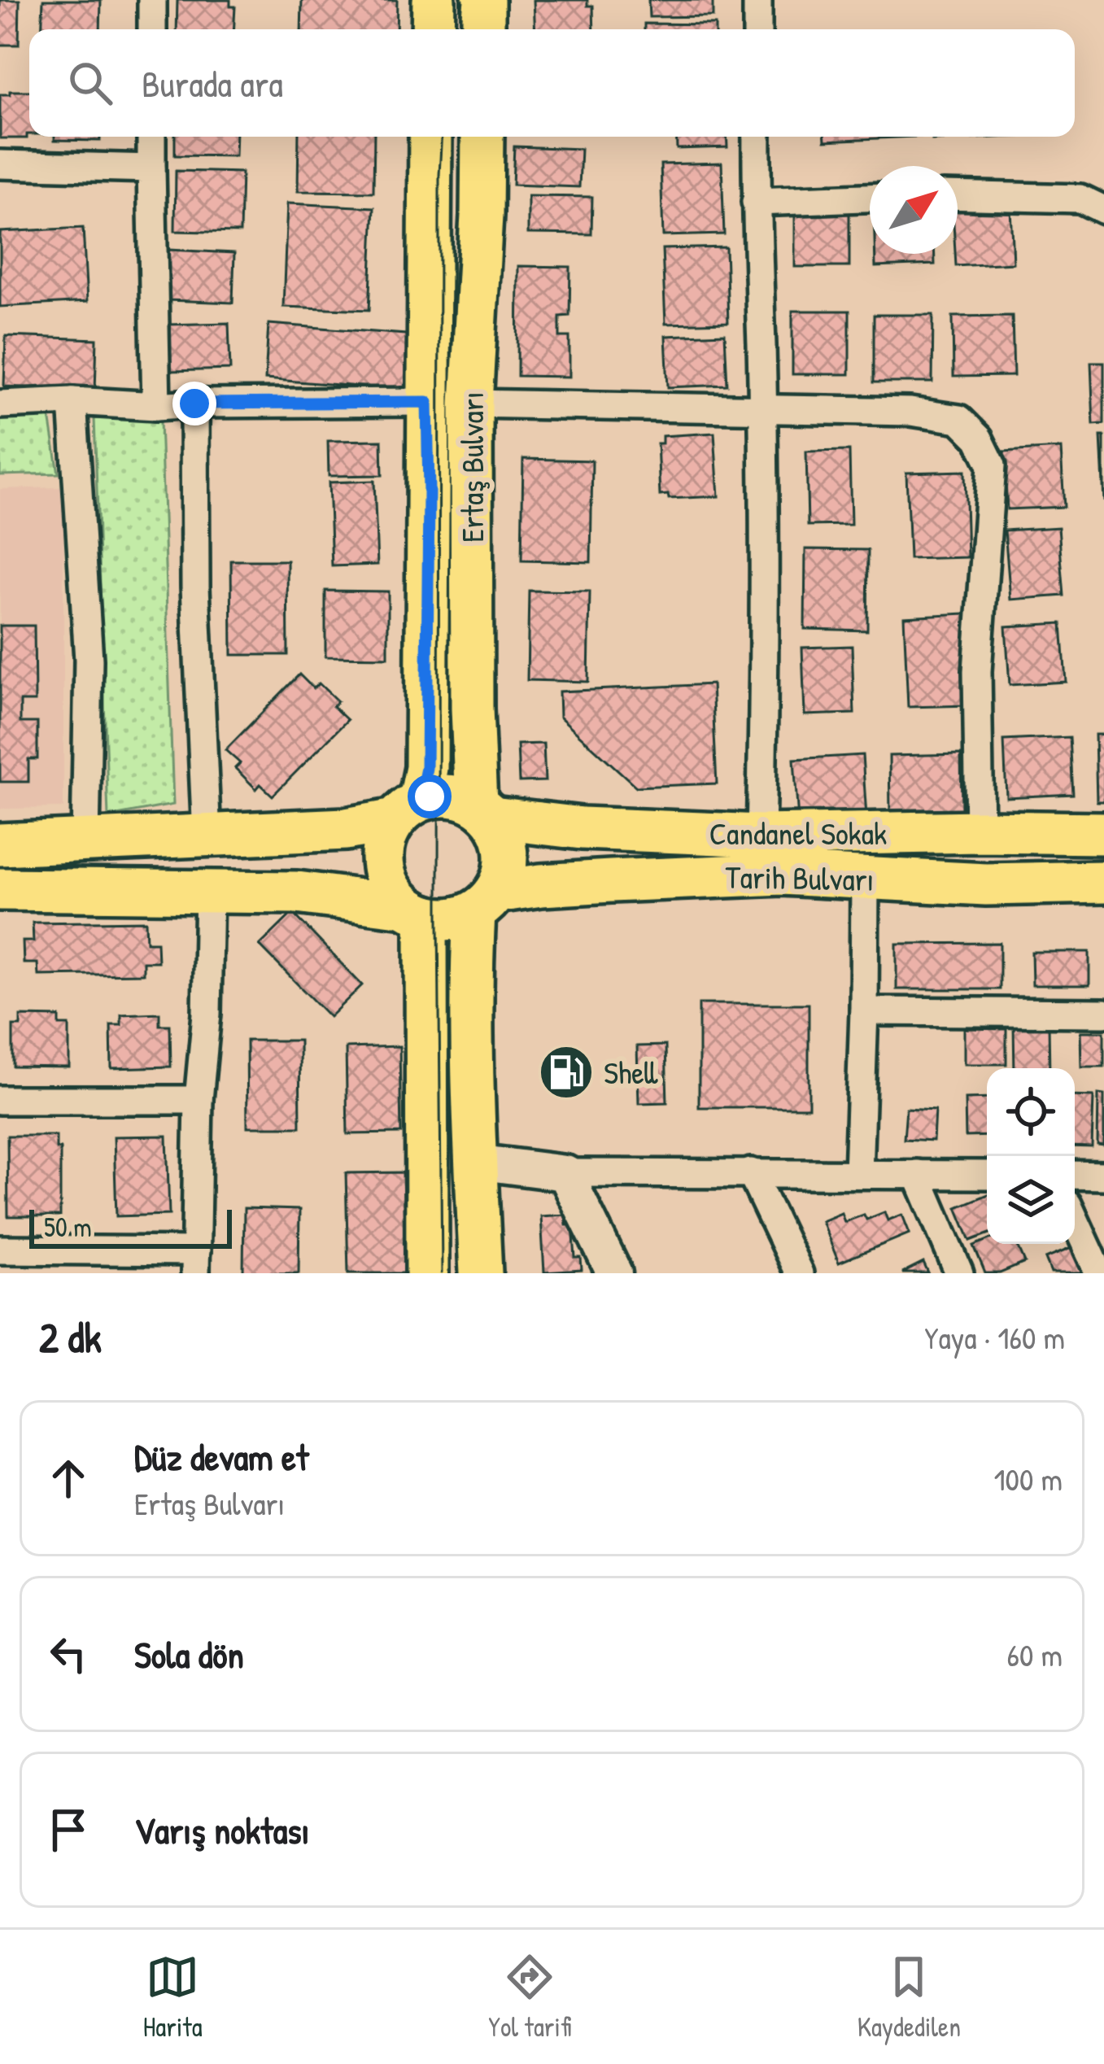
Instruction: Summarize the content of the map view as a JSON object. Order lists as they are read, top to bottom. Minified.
{"streets":{"main road":["Ertaş Bulvarı","Candanel Sokak","Tarih Bulvarı"]},"crossings":[["Ertaş Bulvarı","Candanel Sokak"],["Ertaş Bulvarı","Tarih Bulvarı"],["Candanel Sokak","Tarih Bulvarı"]],"places":{"fuel station":["Shell"]},"scale_bar":"50 m","north":"top right","page":{"search":"Burada ara","scale":"50 m","heading":["2 dk","Yaya · 160 m"],"list":[["Düz devam et","Ertaş Bulvarı","100 m"],["Sola dön","60 m"],"Varış noktası"],"nav":["Harita","Yol tarifi","Kaydedilen"]}}
